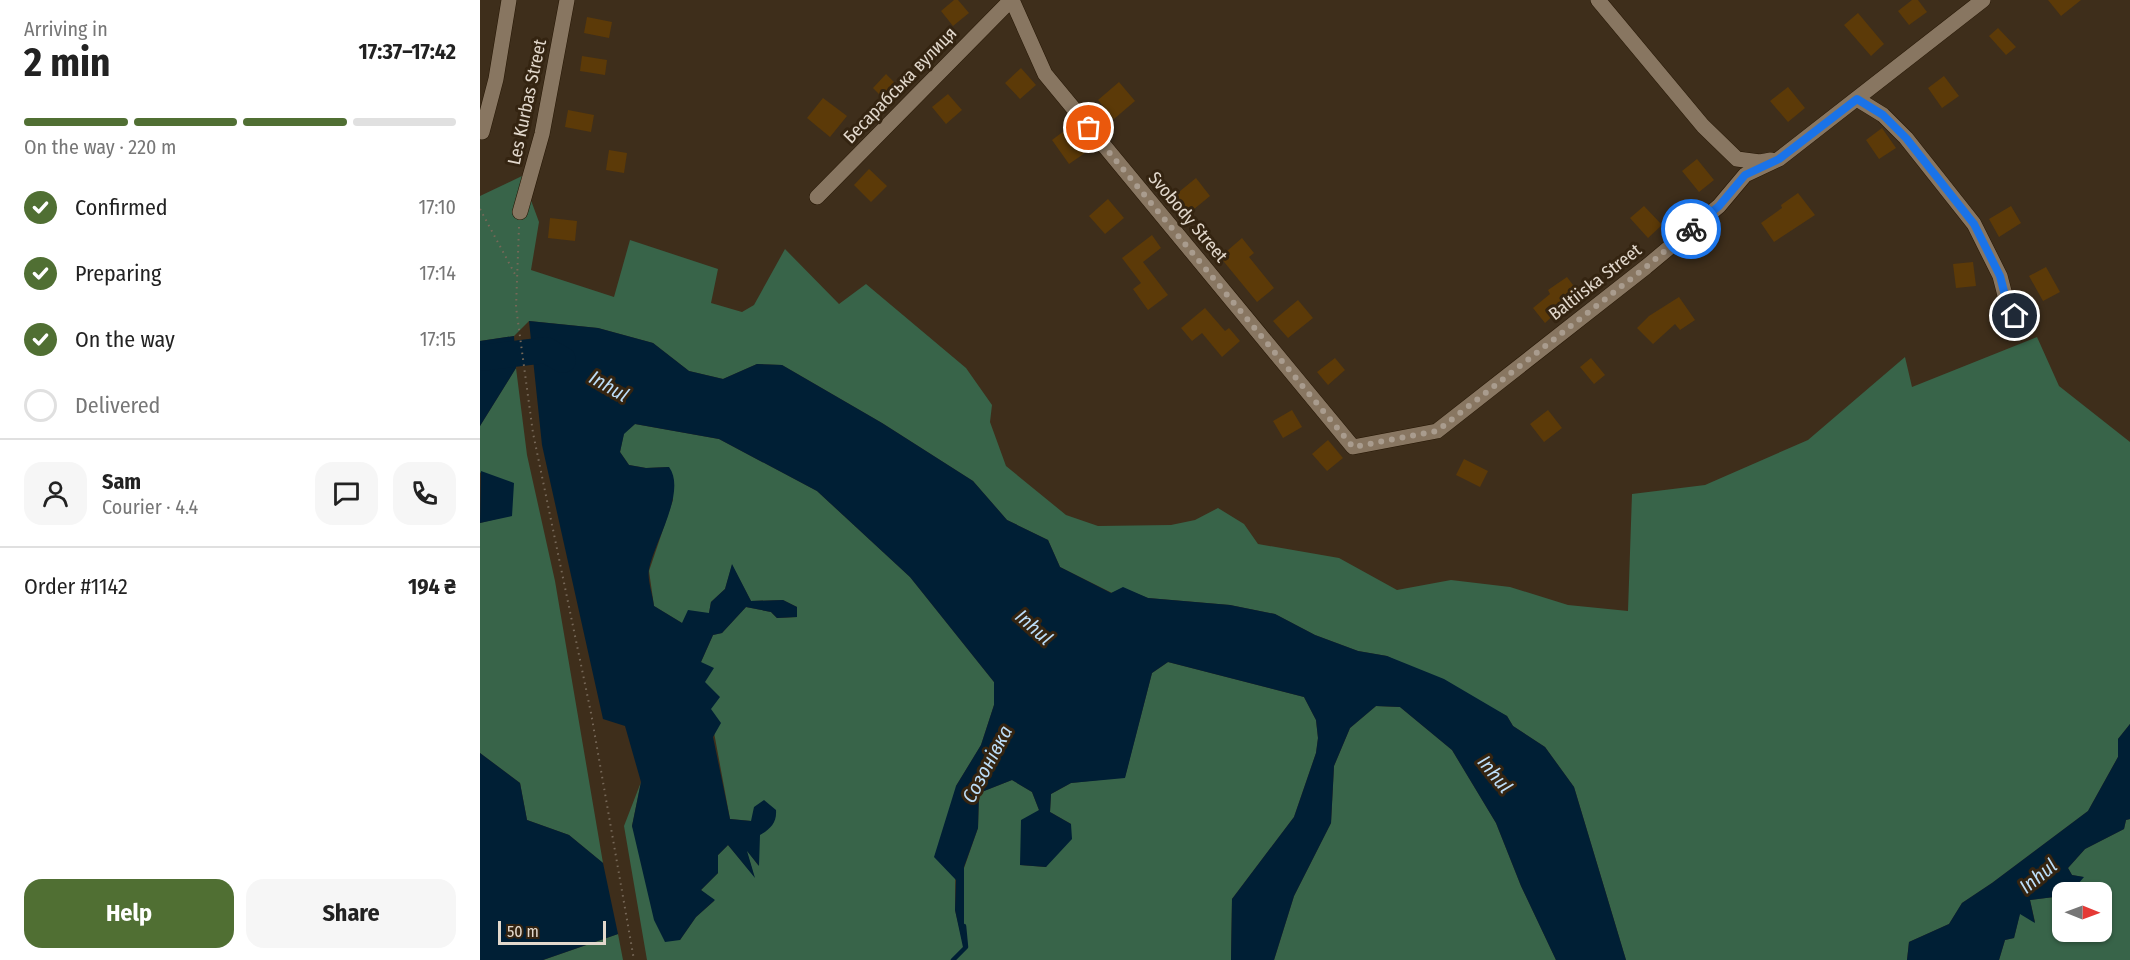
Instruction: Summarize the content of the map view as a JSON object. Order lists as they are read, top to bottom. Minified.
{"streets":{"street":["Бесарабська вулиця","Les Kurbas Street","Svobody Street","Baltiiska Street"]},"crossings":[["Бесарабська вулиця","Svobody Street"],["Svobody Street","Baltiiska Street"]],"water":["Inhul","Созонівка"],"scale_bar":"50 m","north":"right","page":{"heading":["2 min","Arriving in","17:37–17:42"],"panel":["Sam","Courier · 4.4","Order #1142","194 ₴"],"bar":"On the way · 220 m","list":[["Confirmed","17:10"],["Preparing","17:14"],["On the way","17:15"],"Delivered"],"buttons":["Help","Share"],"scale":"50 m"}}
